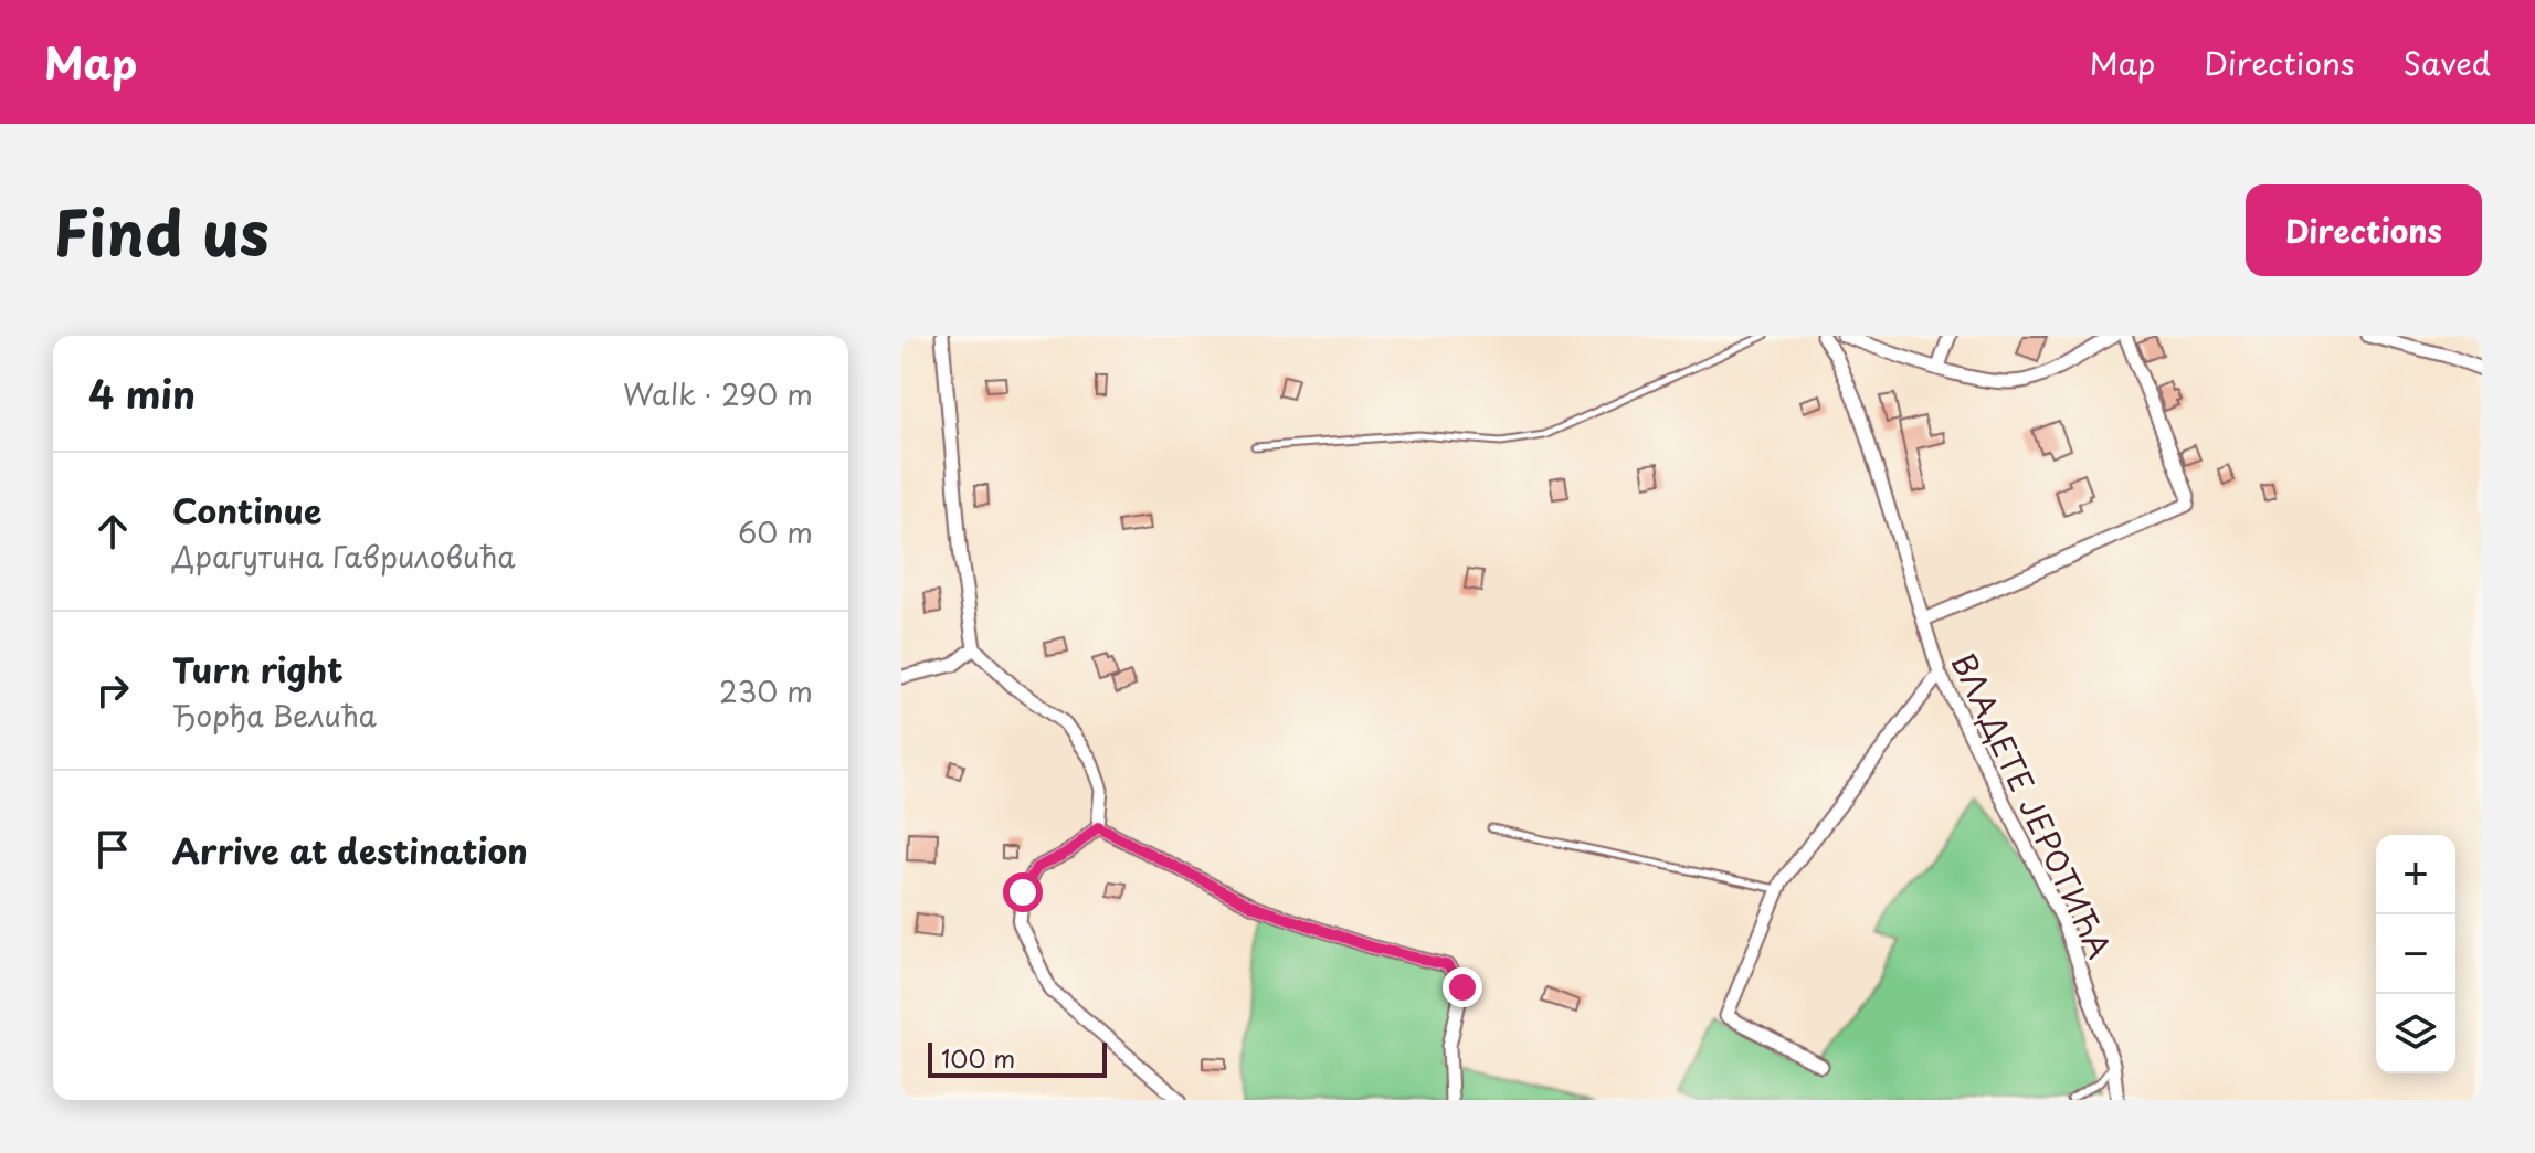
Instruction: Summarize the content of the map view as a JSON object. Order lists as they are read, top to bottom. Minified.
{"streets":{"street":["ВЛАДЕТЕ ЈЕРОТИЋА"]},"scale_bar":"100 m","page":{"header":"Map","nav":["Map","Directions","Saved"],"title":"Find us","buttons":"Directions","heading":["4 min","Walk · 290 m"],"list":[["Continue","Драгутина Гавриловића","60 m"],["Turn right","Ђорђа Велића","230 m"],"Arrive at destination"],"map_buttons":["+","−"],"scale":"100 m"}}
